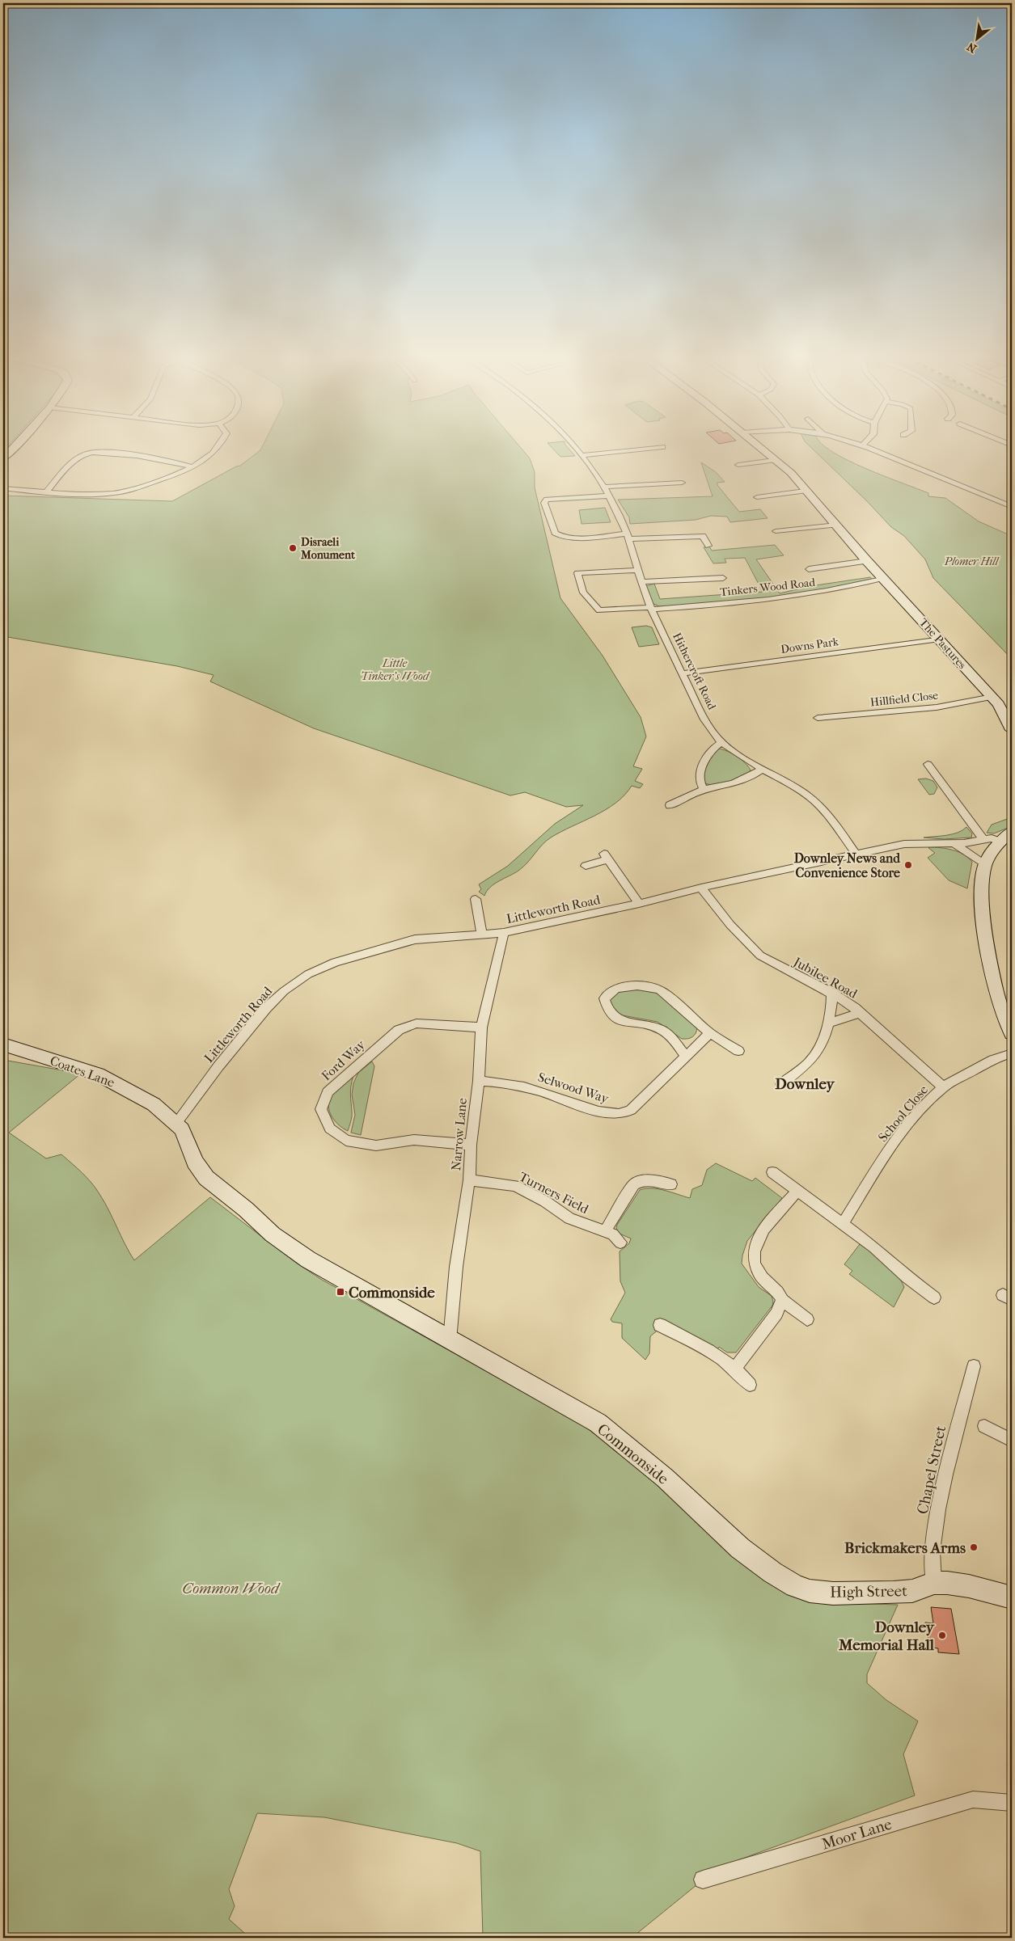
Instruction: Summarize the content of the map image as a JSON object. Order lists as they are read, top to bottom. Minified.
{"streets":{"street":["Tinkers Wood Road","The Pastures","Downs Park","Hithercroft Road","Hillfield Close","Littleworth Road","Jubilee Road","Ford Way","Coates Lane","Selwood Way","School Close","Narrow Lane","Turners Field","Commonside","Chapel Street","High Street","Moor Lane"]},"crossings":[["Tinkers Wood Road","The Pastures"],["Tinkers Wood Road","Hithercroft Road"],["The Pastures","Downs Park"],["The Pastures","Hillfield Close"],["Downs Park","Hithercroft Road"],["Hithercroft Road","Littleworth Road"],["Littleworth Road","Jubilee Road"],["Littleworth Road","Coates Lane"],["Littleworth Road","Narrow Lane"],["Littleworth Road","Commonside"],["Jubilee Road","School Close"],["Ford Way","Narrow Lane"],["Coates Lane","Commonside"],["Selwood Way","Narrow Lane"],["Narrow Lane","Turners Field"],["Narrow Lane","Commonside"],["Commonside","High Street"],["Chapel Street","High Street"]],"districts":["Downley"],"parks":["Plomer Hill","Little Tinker's Wood","Common Wood"],"places":{"other":["Disraeli Monument","Downley News and Convenience Store","Brickmakers Arms","Downley Memorial Hall"],"transit":["Commonside"]},"north":"bottom left"}
